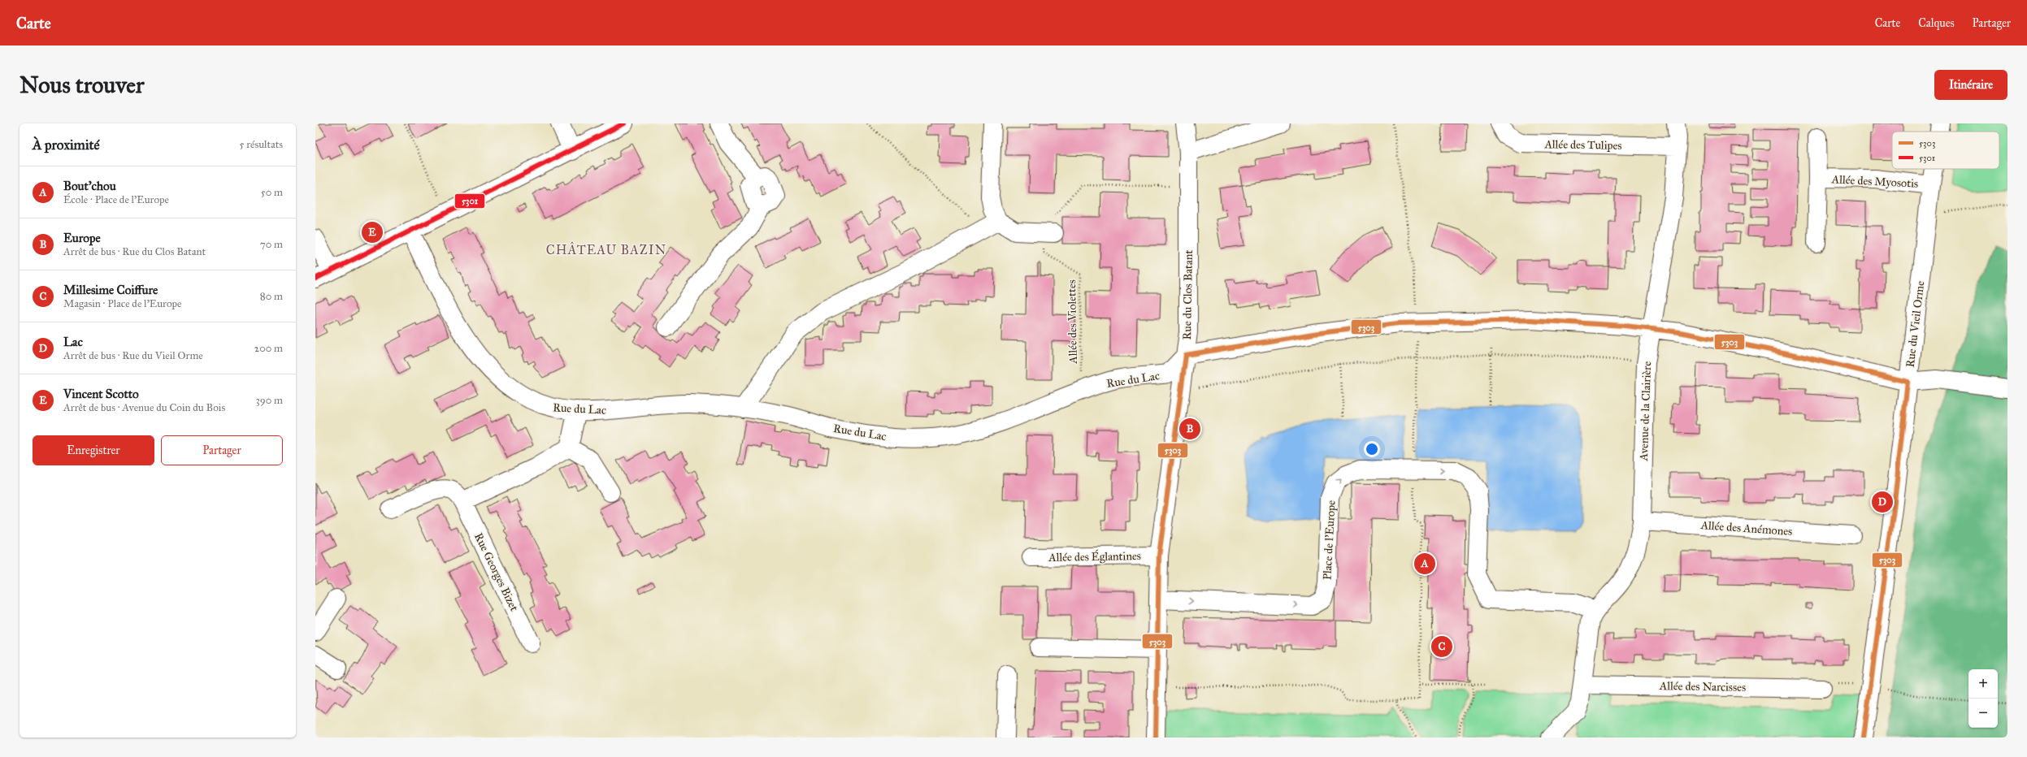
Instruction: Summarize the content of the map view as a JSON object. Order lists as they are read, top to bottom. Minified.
{"streets":{"street":["Allée des Tulipes","Allée des Myosotis","Rue du Clos Batant","Rue du Vieil Orme","Rue du Lac","Avenue de la Clairière","Allée des Anémones","Place de l'Europe","Allée des Églantines","Rue Georges Bizet","Allée des Narcisses"],"path":["Allée des Violettes"]},"crossings":[["Allée des Tulipes","Avenue de la Clairière"],["Allée des Myosotis","Rue du Vieil Orme"],["Rue du Clos Batant","Rue du Lac"],["Rue du Clos Batant","Place de l'Europe"],["Rue du Clos Batant","Allée des Églantines"],["Allée des Violettes","Rue du Lac"],["Avenue de la Clairière","Allée des Anémones"],["Avenue de la Clairière","Place de l'Europe"],["Avenue de la Clairière","Allée des Narcisses"]],"districts":["CHÂTEAU BAZIN"],"lines":["transit line 5301","transit line 5303"],"legend":["5303","5301"],"page":{"header":"Carte","nav":["Carte","Calques","Partager"],"buttons":["Itinéraire",["Enregistrer","Partager"]],"title":"Nous trouver","heading":["À proximité","5 résultats"],"list":[{"mark":"A","name":"Bout'chou","note":"École · Place de l'Europe","value":"50 m"},{"mark":"B","name":"Europe","note":"Arrêt de bus · Rue du Clos Batant","value":"70 m"},{"mark":"C","name":"Millesime Coiffure","note":"Magasin · Place de l'Europe","value":"80 m"},{"mark":"D","name":"Lac","note":"Arrêt de bus · Rue du Vieil Orme","value":"200 m"},{"mark":"E","name":"Vincent Scotto","note":"Arrêt de bus · Avenue du Coin du Bois","value":"390 m"}],"pins":["E","B","D","A","C"],"map_buttons":["+","−"]}}
